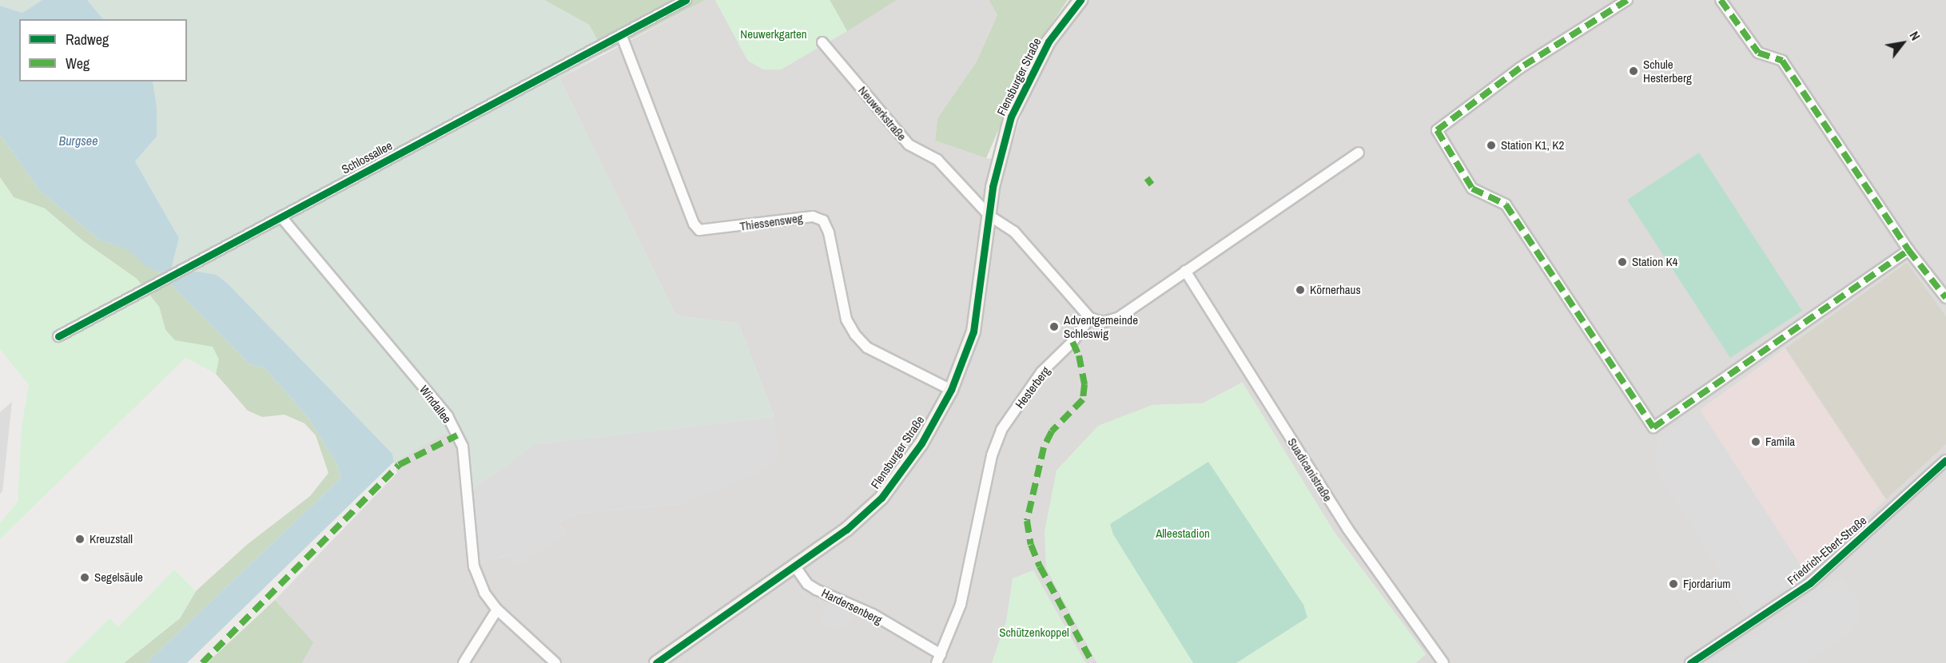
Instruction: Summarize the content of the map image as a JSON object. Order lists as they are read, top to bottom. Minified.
{"streets":{"street":["Flensburger Straße","Neuwerkstraße","Schlossallee","Thiessensweg","Hesterberg","Windallee","Suadicanistraße","Friedrich-Ebert-Straße","Hardersenberg"]},"crossings":[["Flensburger Straße","Neuwerkstraße"],["Flensburger Straße","Thiessensweg"],["Flensburger Straße","Hardersenberg"],["Neuwerkstraße","Hesterberg"],["Schlossallee","Thiessensweg"],["Schlossallee","Windallee"],["Hesterberg","Hardersenberg"]],"water":["Burgsee"],"parks":["Neuwerkgarten","Alleestadion","Schützenkoppel"],"places":["Schule Hesterberg","Station K1, K2","Station K4","Körnerhaus","Adventgemeinde Schleswig","Famila","Kreuzstall","Segelsäule","Fjordarium"],"legend":["Radweg","Weg"],"north":"top right"}
